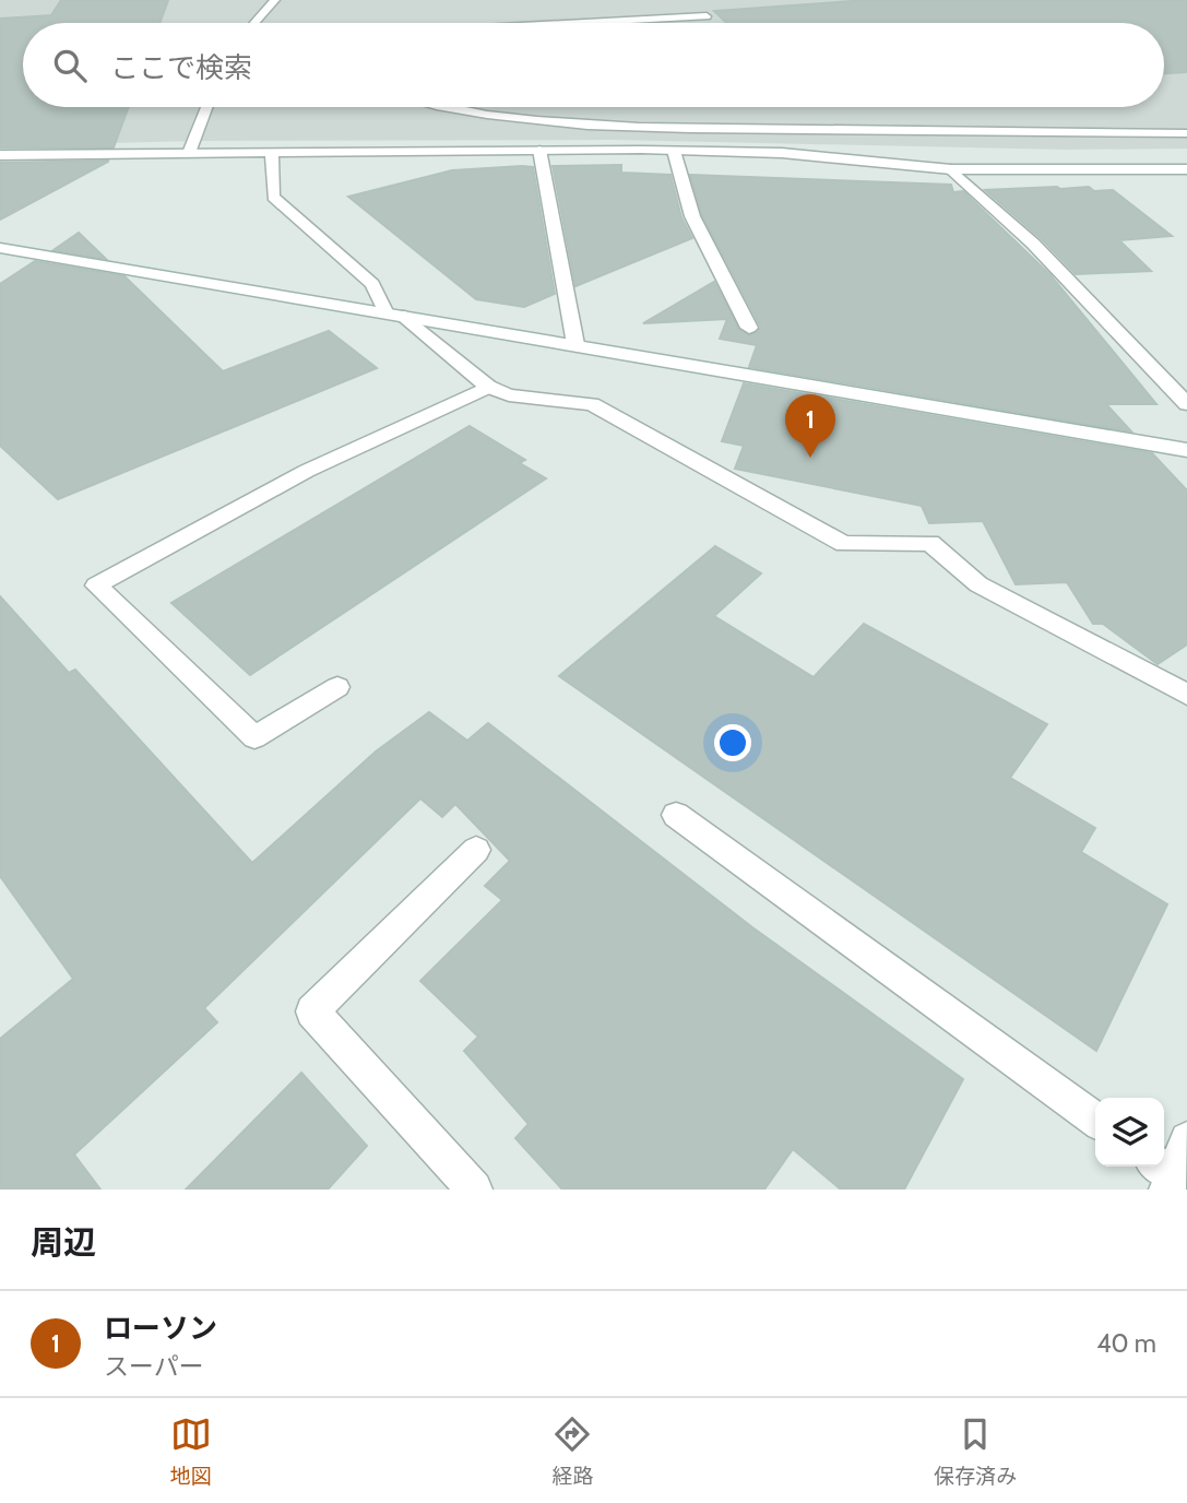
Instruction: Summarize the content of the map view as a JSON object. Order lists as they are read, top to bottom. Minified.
{"page":{"search":"ここで検索","pins":"1","heading":"周辺","list":[{"mark":"1","name":"ローソン","note":"スーパー","value":"40 m"}],"nav":["地図","経路","保存済み"]}}
